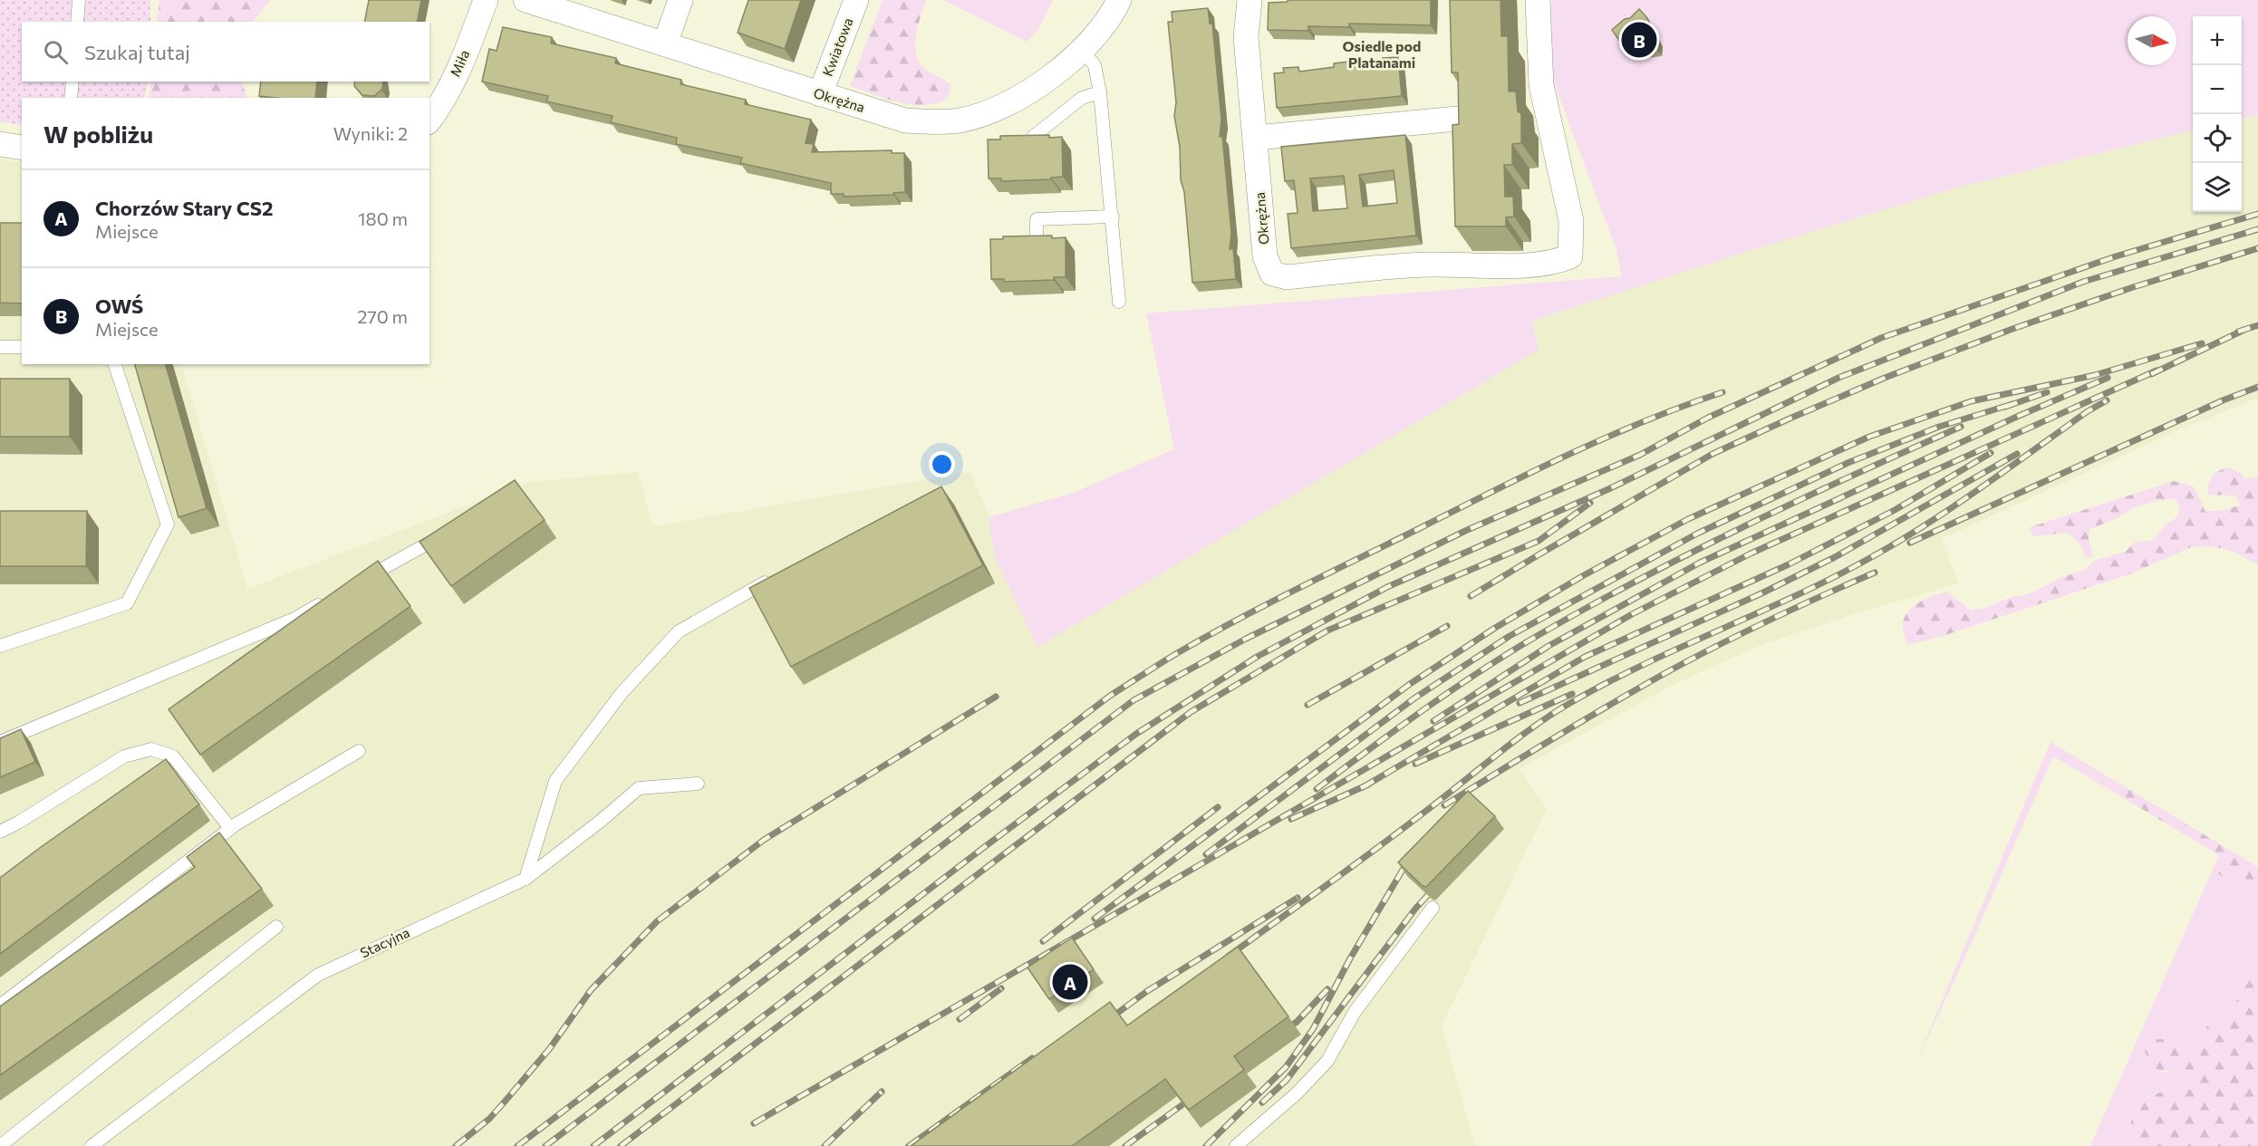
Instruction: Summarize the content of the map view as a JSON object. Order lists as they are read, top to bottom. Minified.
{"streets":{"street":["Kwiatowa","Miła","Okrężna"],"lane":["Stacyjna"]},"crossings":[["Kwiatowa","Okrężna"]],"districts":["Osiedle pod Platanami"],"north":"right","page":{"map_buttons":["+","−"],"pins":["B","A"],"search":"Szukaj tutaj","heading":["W pobliżu","Wyniki: 2"],"list":[{"mark":"A","name":"Chorzów Stary CS2","note":"Miejsce","value":"180 m"},{"mark":"B","name":"OWŚ","note":"Miejsce","value":"270 m"}]}}
